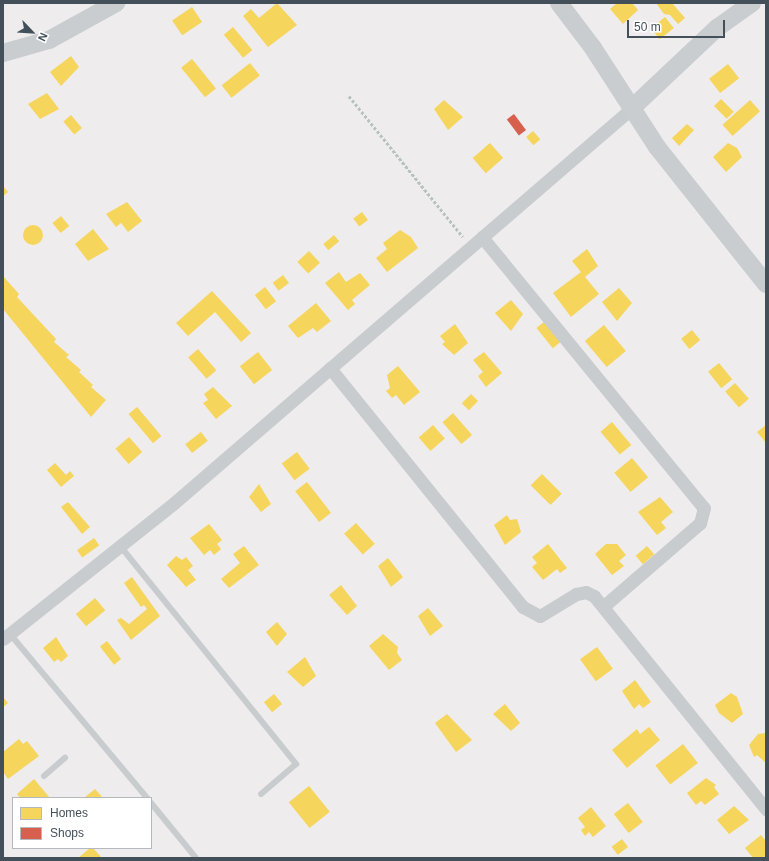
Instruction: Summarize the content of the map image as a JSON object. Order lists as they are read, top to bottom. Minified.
{"legend":["Homes","Shops"],"scale_bar":"50 m","north":"bottom right"}
